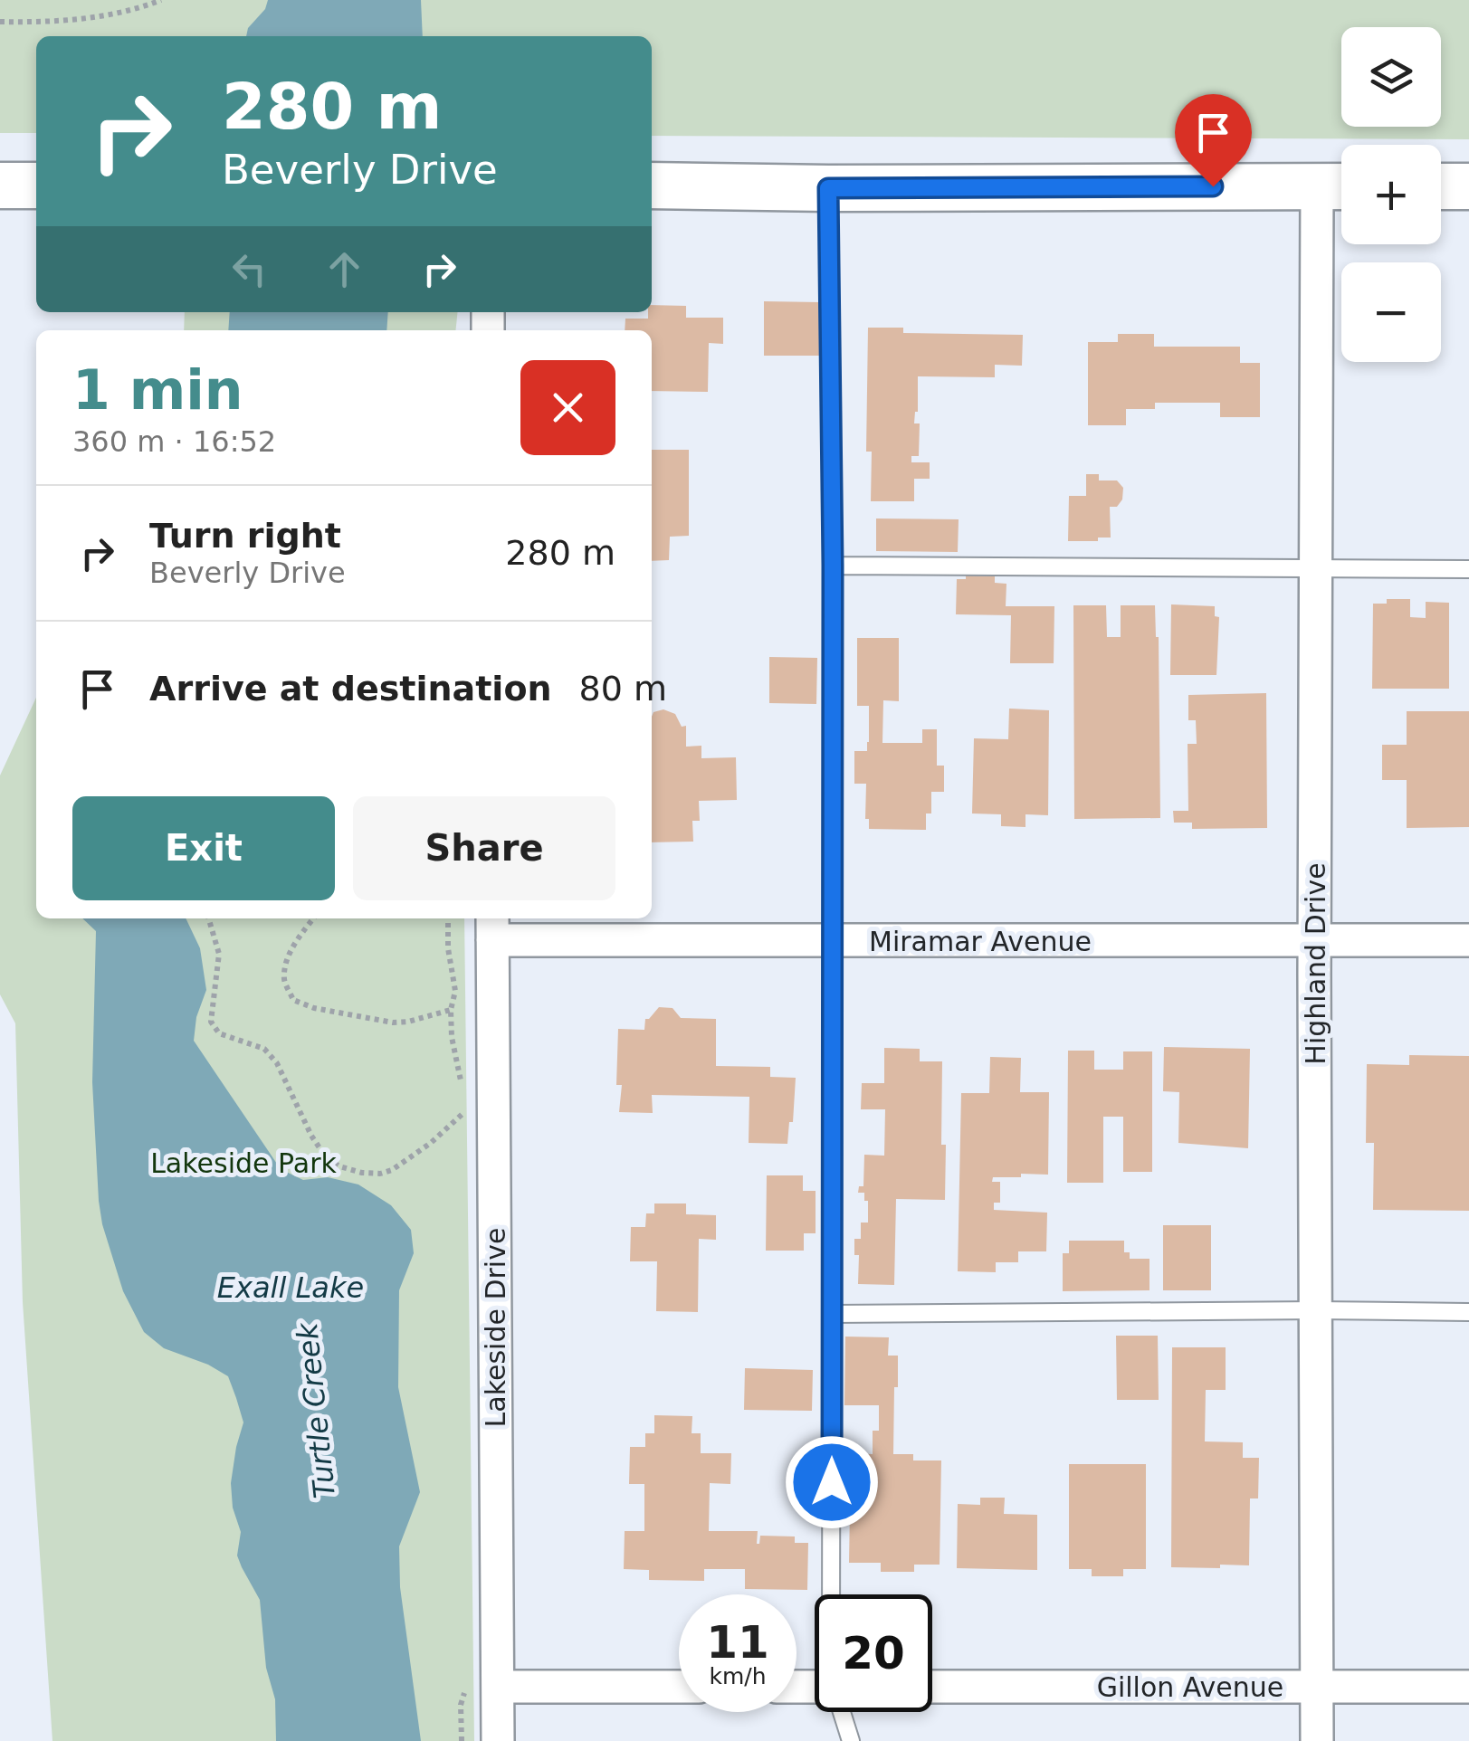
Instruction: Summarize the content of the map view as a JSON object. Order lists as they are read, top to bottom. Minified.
{"streets":{"street":["Miramar Avenue","Highland Drive","Lakeside Drive","Gillon Avenue"]},"crossings":[["Miramar Avenue","Highland Drive"],["Miramar Avenue","Lakeside Drive"],["Highland Drive","Gillon Avenue"]],"water":["Exall Lake","Turtle Creek"],"parks":["Lakeside Park"],"page":{"map_buttons":["+","−"],"turn":["280 m","Beverly Drive"],"heading":["1 min","360 m · 16:52"],"list":[{"name":"Turn right","note":"Beverly Drive","value":"280 m"},{"name":"Arrive at destination","value":"80 m"}],"buttons":["Exit","Share"],"speed":"11 km/h","limit":"20"}}
